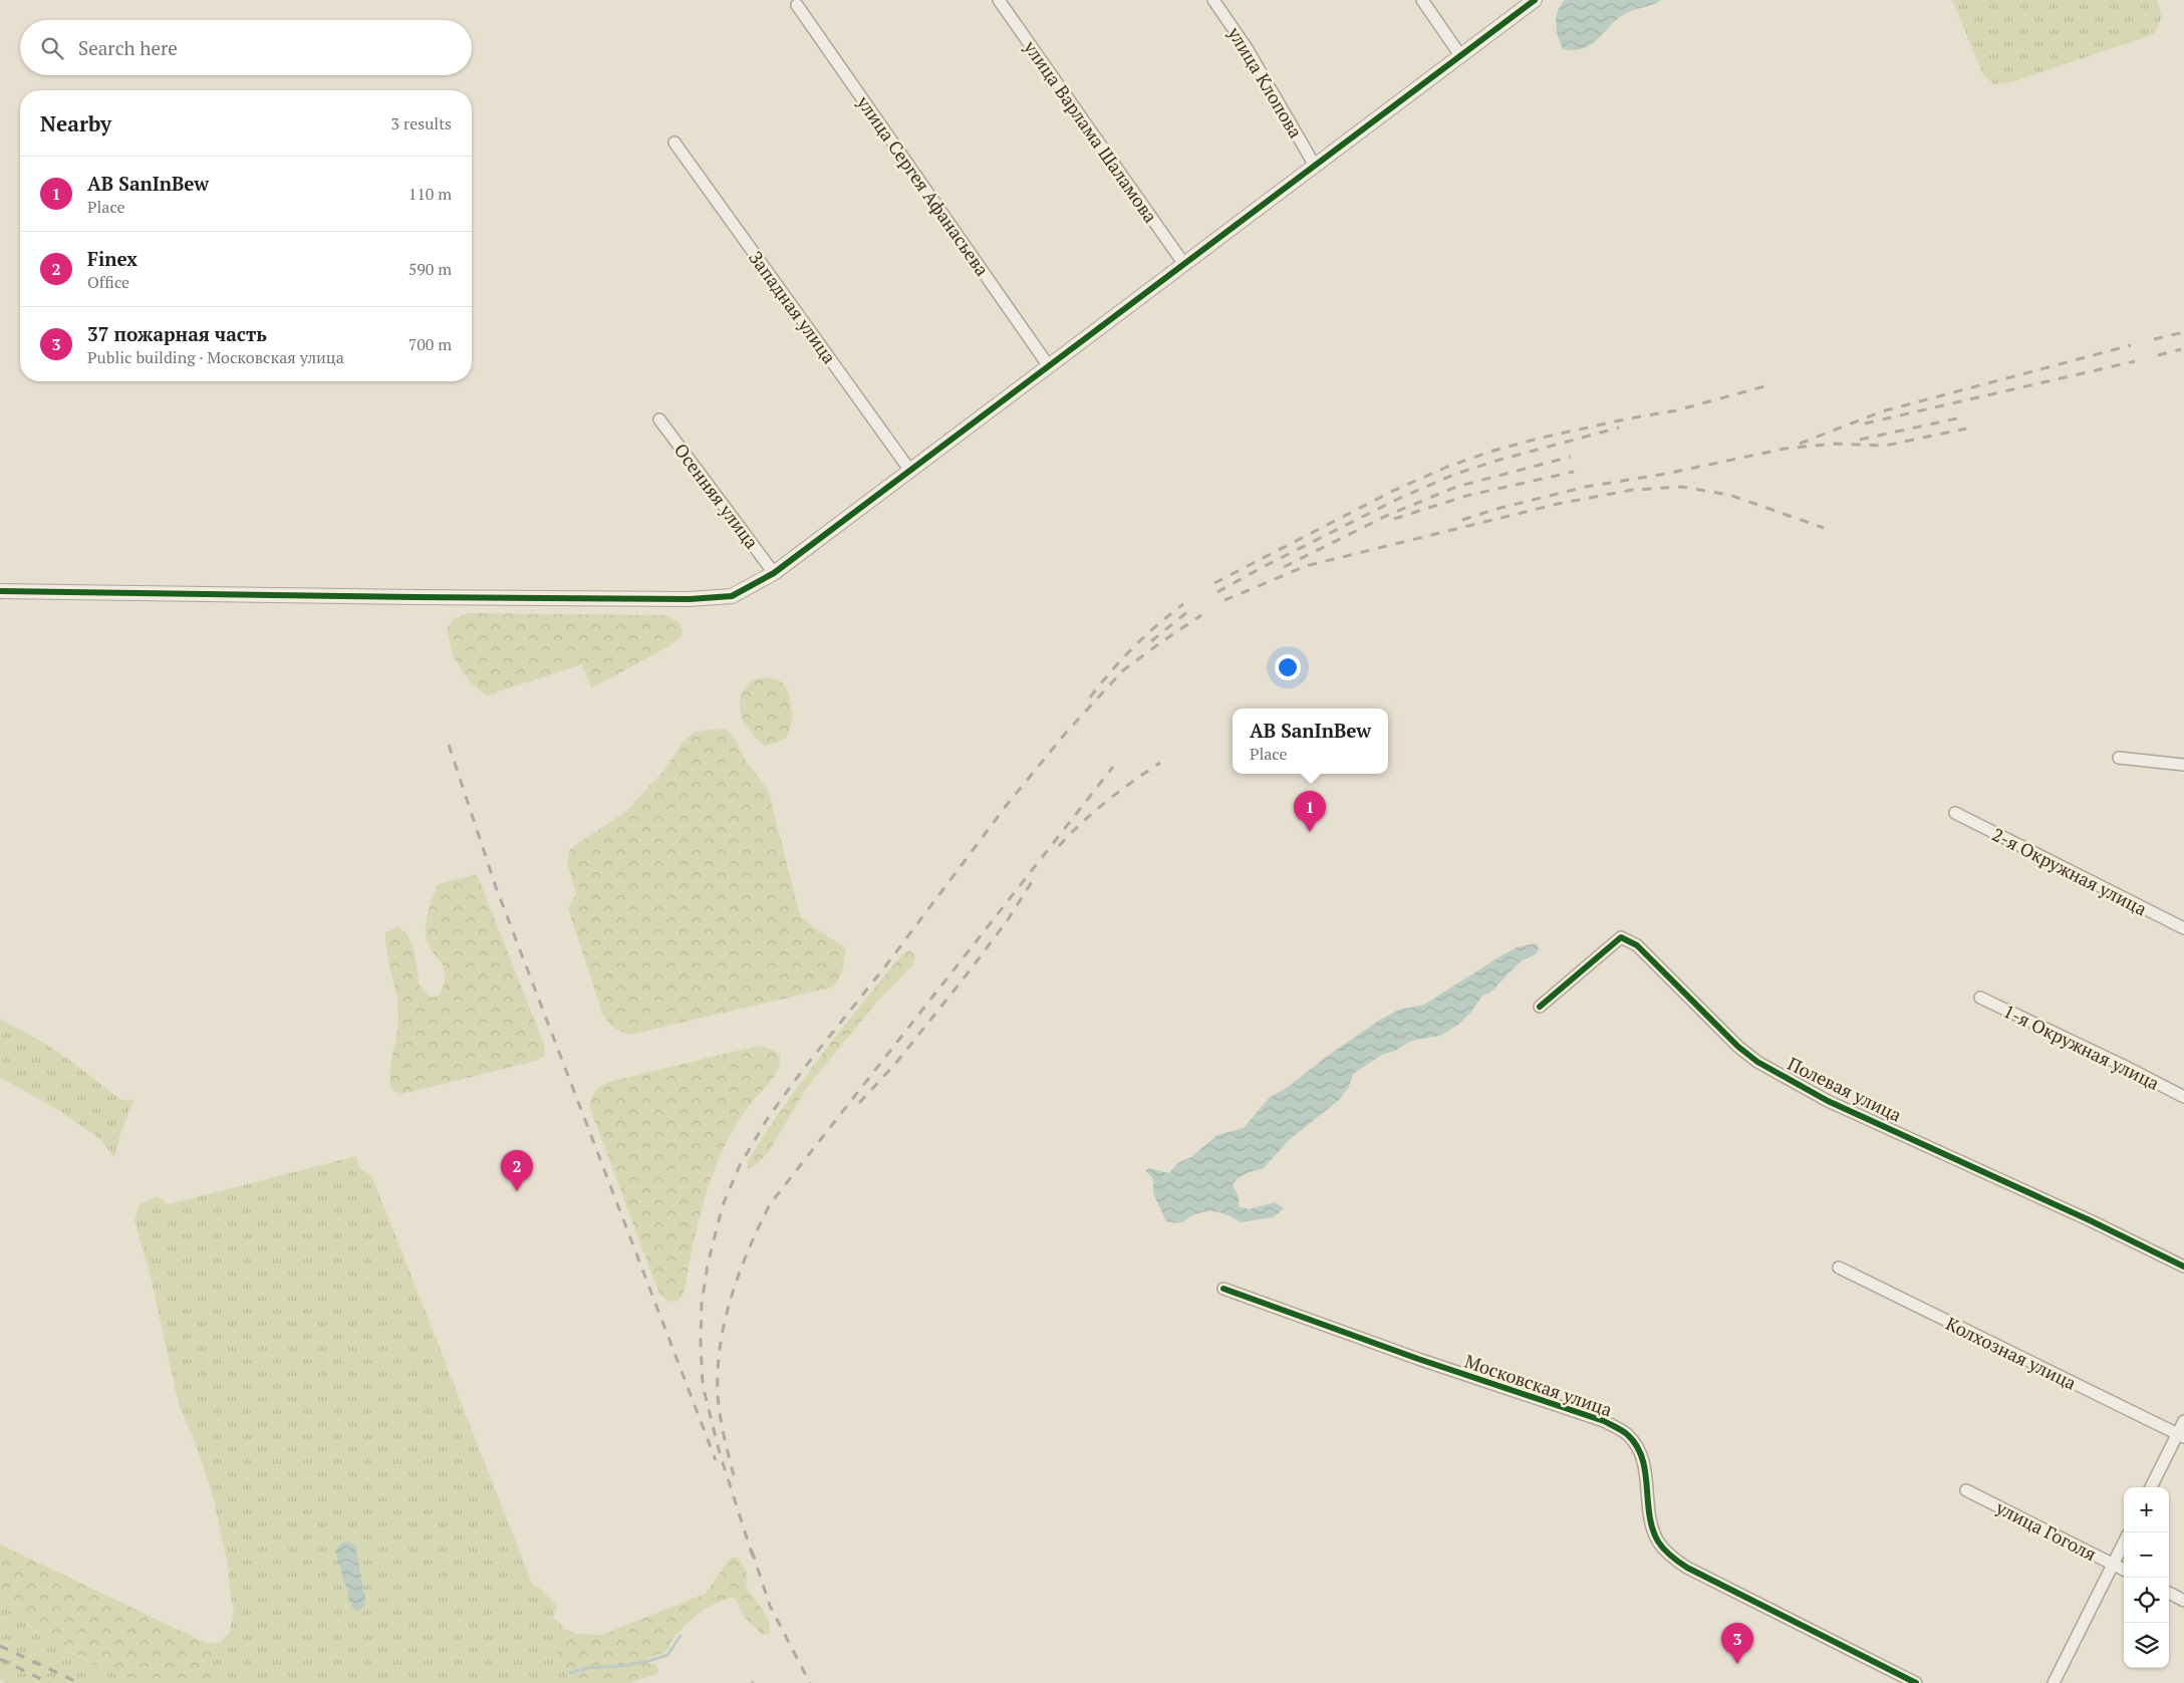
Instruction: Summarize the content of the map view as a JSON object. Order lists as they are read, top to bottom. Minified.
{"streets":{"street":["улица Клопова","улица Варлама Шаламова","улица Сергея Афанасьева","Западная улица","Осенняя улица","2-я Окружная улица","1-я Окружная улица","Полевая улица","Колхозная улица","Московская улица","улица Гоголя"]},"page":{"search":"Search here","heading":["Nearby","3 results"],"list":[{"mark":"1","name":"AB SanInBew","note":"Place","value":"110 m"},{"mark":"2","name":"Finex","note":"Office","value":"590 m"},{"mark":"3","name":"37 пожарная часть","note":"Public building · Московская улица","value":"700 m"}],"popup":["AB SanInBew","Place"],"pins":["1","2","3"],"map_buttons":["+","−"]}}
